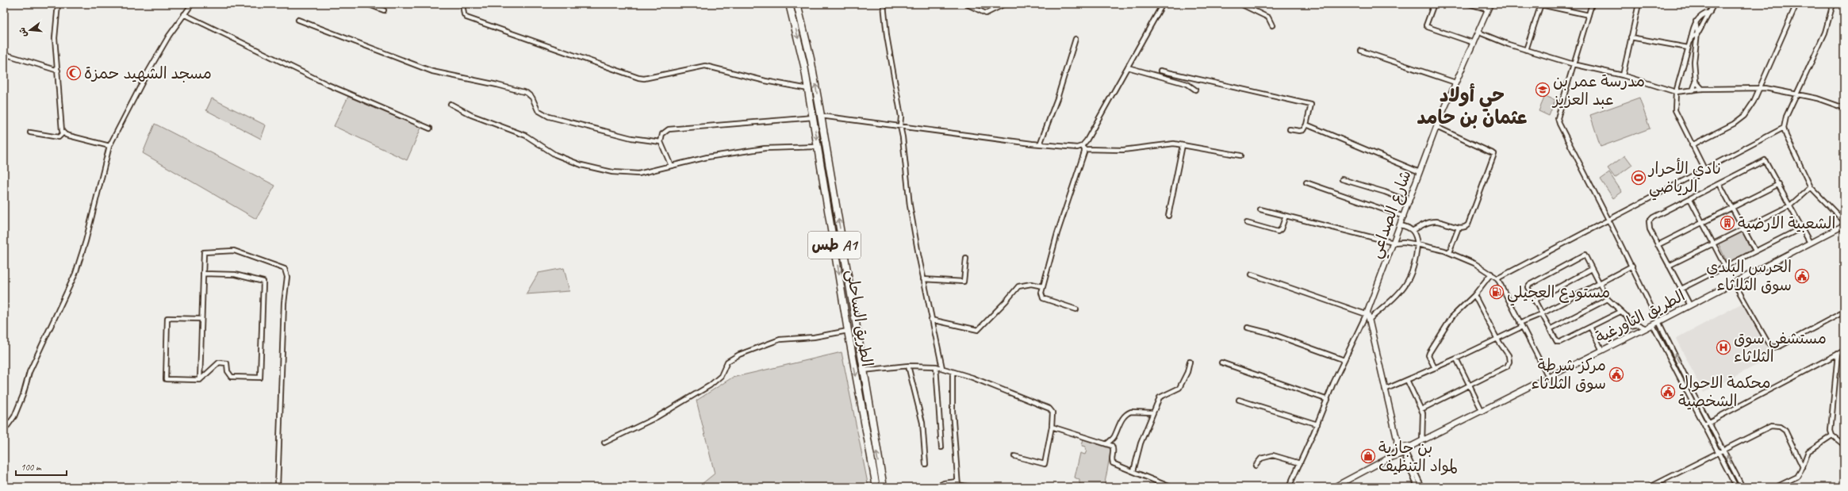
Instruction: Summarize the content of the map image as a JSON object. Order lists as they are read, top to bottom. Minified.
{"streets":{"highway":["طس A1","الطريق الساحلى"],"street":["شارع الصداعي","الطريق التاورغية"]},"districts":["حي أولاد عثمان بن حامد"],"places":{"mosque":["مسجد الشهيد حمزة"],"school or university":["مدرسة عمر بن عبد العزيز"],"sports":["نادي الأحرار الرياضي"],"building":["الشعبية الارضية"],"public building":["الحرس البلدي سوق الثلاثاء","مركز شرطة سوق الثلاثاء","محكمة الاحوال الشخصية"],"fuel station":["مستودع العجيلي"],"hospital":["مستشفى سوق الثلاثاء"],"shop":["بن جازية لمواد التنظيف"]},"scale_bar":"100 m","north":"left"}
